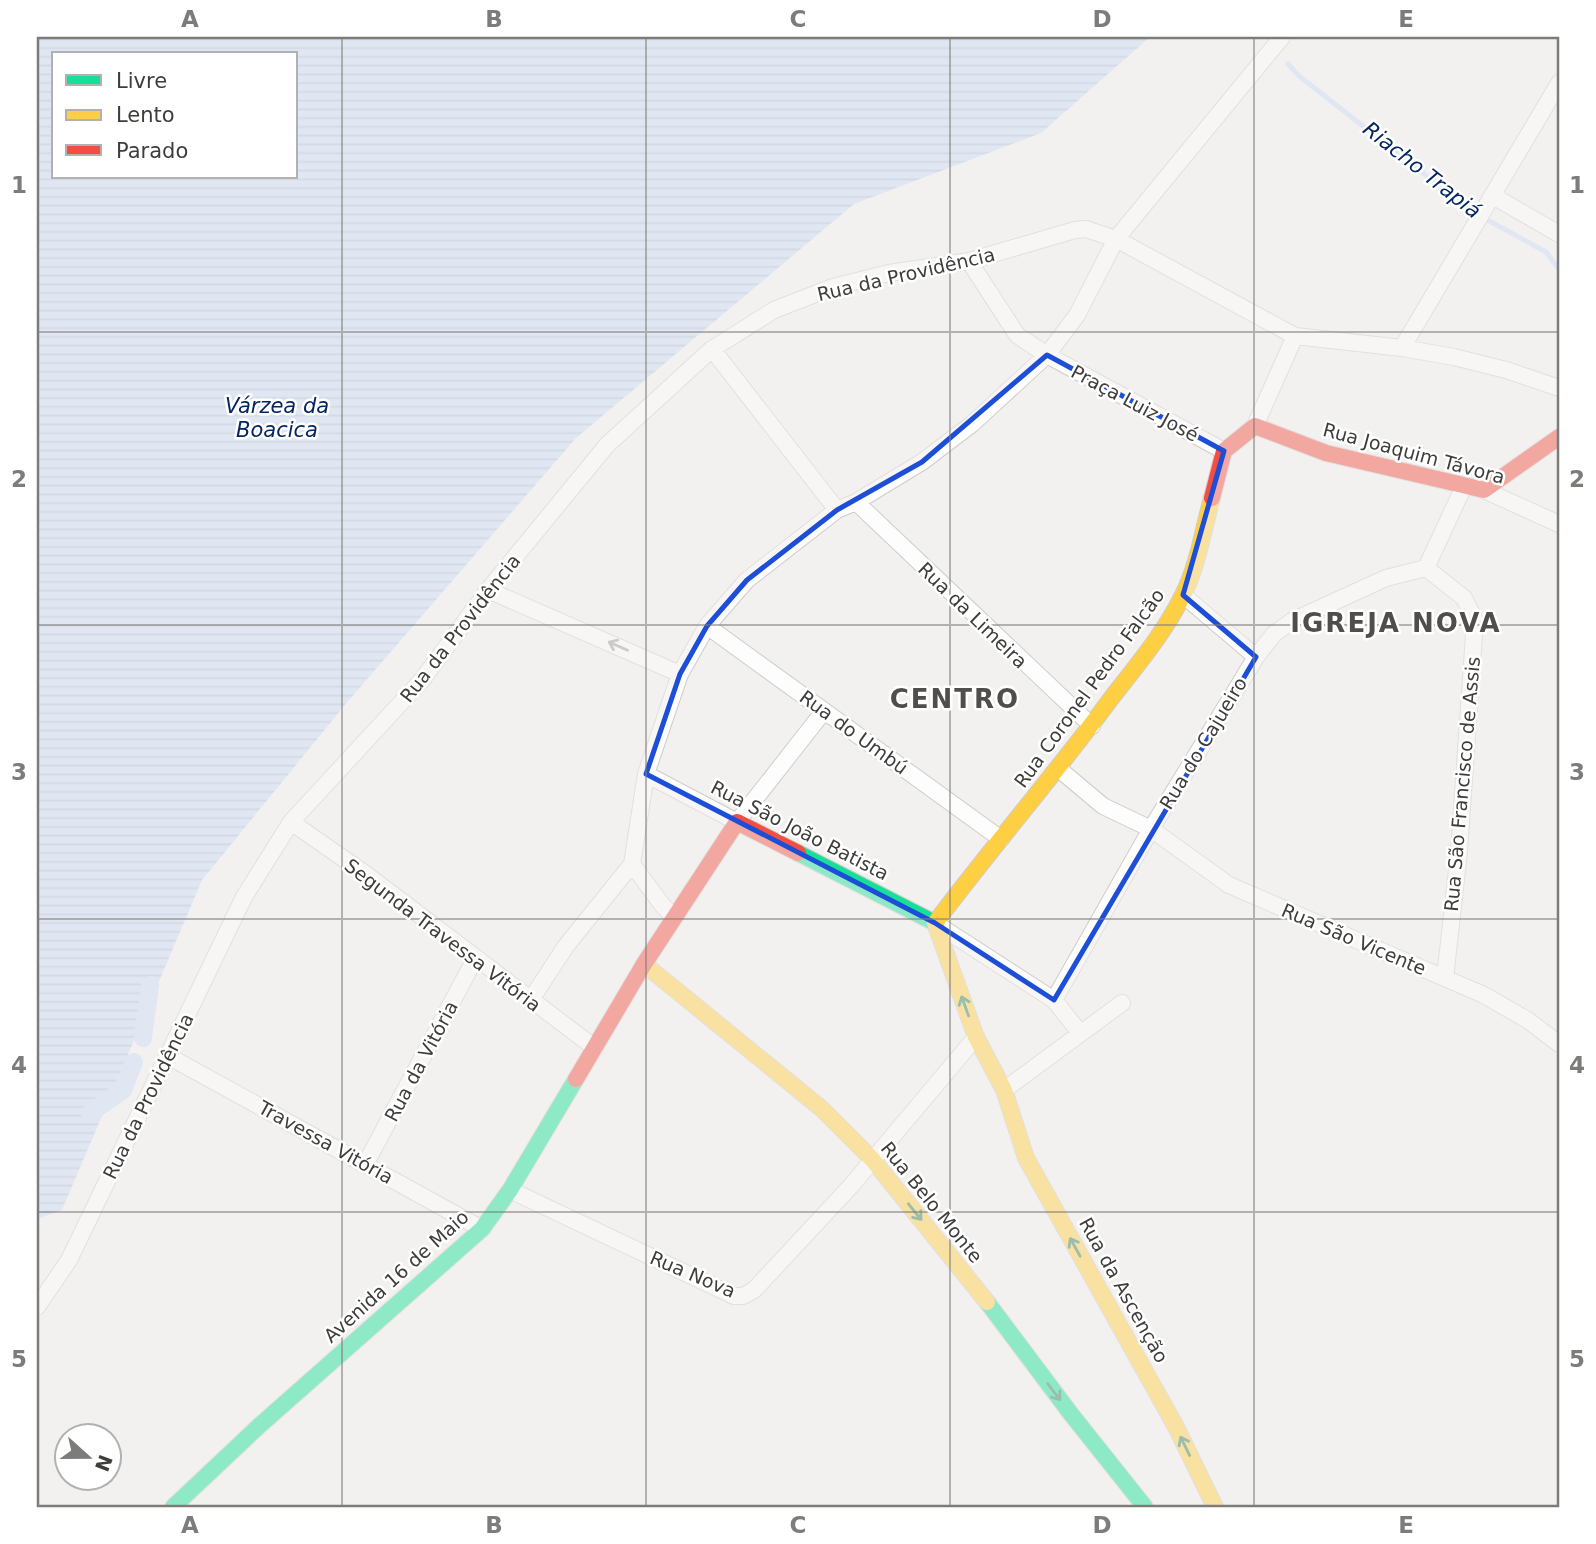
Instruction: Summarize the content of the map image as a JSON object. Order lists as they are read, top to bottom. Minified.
{"streets":{"street":["Rua da Providência","Praça Luiz José","Rua Joaquim Távora","Rua da Limeira","Rua Coronel Pedro Falcão","Rua do Umbú","Rua do Cajueiro","Rua São Francisco de Assis","Rua São João Batista","Segunda Travessa Vitória","Rua São Vicente","Rua da Vitória","Travessa Vitória","Rua Belo Monte","Rua Nova","Avenida 16 de Maio","Rua da Ascenção"]},"crossings":[["Rua da Providência","Praça Luiz José"],["Rua da Providência","Segunda Travessa Vitória"],["Rua da Providência","Travessa Vitória"],["Praça Luiz José","Rua Coronel Pedro Falcão"],["Rua da Limeira","Rua Coronel Pedro Falcão"],["Rua Coronel Pedro Falcão","Rua do Umbú"],["Rua Coronel Pedro Falcão","Rua São João Batista"],["Rua Coronel Pedro Falcão","Rua São Vicente"],["Rua Coronel Pedro Falcão","Rua da Ascenção"],["Rua do Cajueiro","Rua São Francisco de Assis"],["Rua do Cajueiro","Rua São Vicente"],["Rua São Francisco de Assis","Rua São Vicente"],["Rua São João Batista","Avenida 16 de Maio"],["Rua São João Batista","Rua da Ascenção"],["Segunda Travessa Vitória","Rua da Vitória"],["Segunda Travessa Vitória","Avenida 16 de Maio"],["Rua da Vitória","Travessa Vitória"],["Travessa Vitória","Avenida 16 de Maio"],["Rua Belo Monte","Rua Nova"],["Rua Belo Monte","Avenida 16 de Maio"],["Rua Nova","Avenida 16 de Maio"]],"one_way":["Rua Belo Monte","Rua da Ascenção"],"districts":["IGREJA NOVA","CENTRO"],"water":["Riacho Trapiá","Várzea da Boacica"],"legend":["Livre","Lento","Parado"],"north":"right","grid":{"columns":["A","B","C","D","E"],"rows":["1","2","3","4","5"]}}
